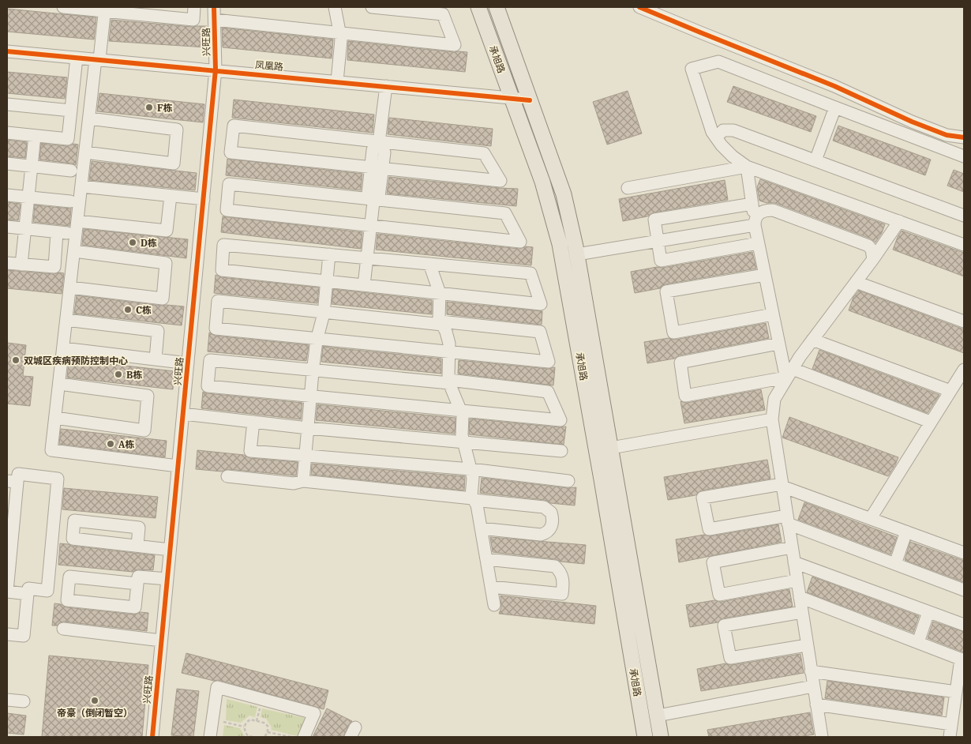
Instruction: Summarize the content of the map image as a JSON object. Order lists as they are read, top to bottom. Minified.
{"streets":{"main road":["承旭路"],"street":["兴旺路","凤凰路"]},"crossings":[["兴旺路","凤凰路"],["承旭路","凤凰路"]],"places":["F栋","D栋","C栋","双城区疾病预防控制中心","B栋","A栋","帝豪（倒闭暂空）"]}
